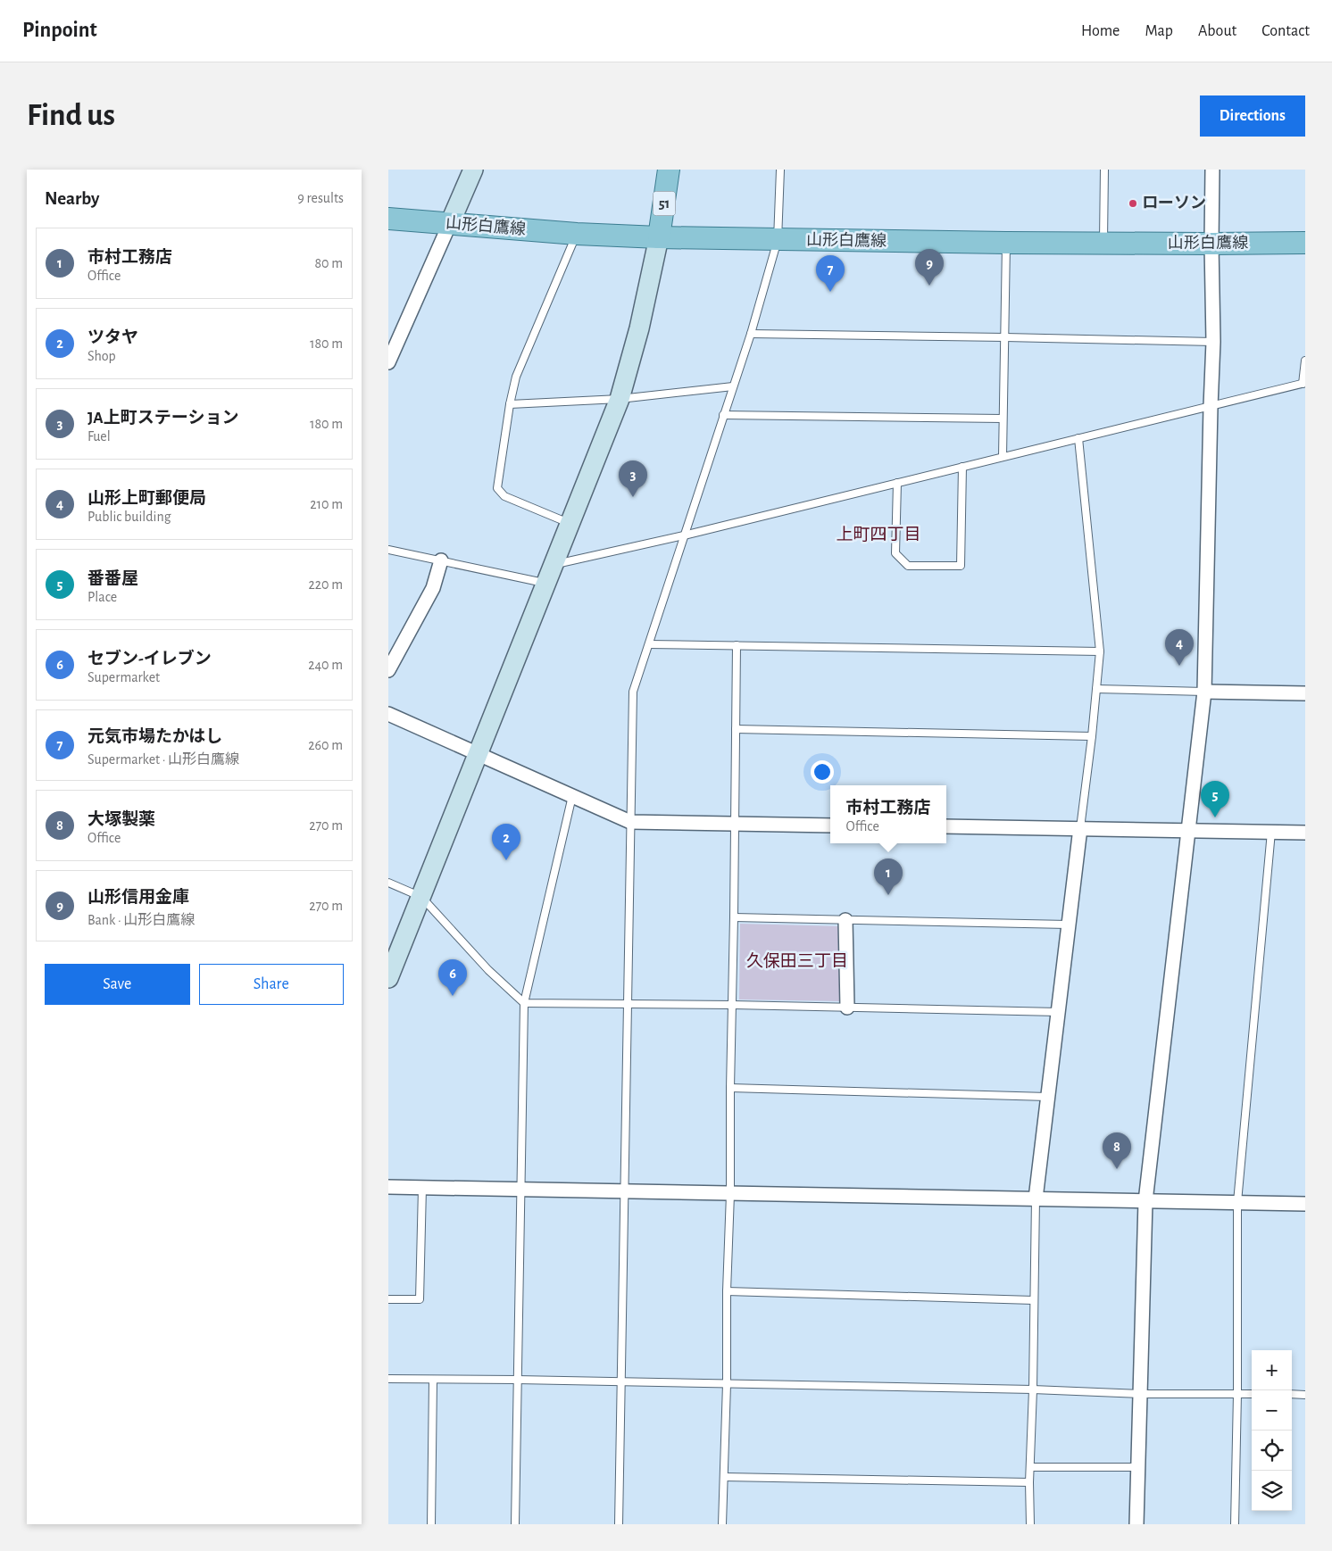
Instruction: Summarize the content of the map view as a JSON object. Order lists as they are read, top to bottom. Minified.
{"streets":{"main road":["51","山形白鷹線"]},"crossings":[["51","山形白鷹線"]],"districts":["上町四丁目","久保田三丁目"],"places":["ローソン"],"page":{"header":"Pinpoint","nav":["Home","Map","About","Contact"],"buttons":["Directions",["Save","Share"]],"title":"Find us","heading":["Nearby","9 results"],"list":[{"mark":"1","name":"市村工務店","note":"Office","value":"80 m"},{"mark":"2","name":"ツタヤ","note":"Shop","value":"180 m"},{"mark":"3","name":"JA上町ステーション","note":"Fuel","value":"180 m"},{"mark":"4","name":"山形上町郵便局","note":"Public building","value":"210 m"},{"mark":"5","name":"番番屋","note":"Place","value":"220 m"},{"mark":"6","name":"セブン-イレブン","note":"Supermarket","value":"240 m"},{"mark":"7","name":"元気市場たかはし","note":"Supermarket · 山形白鷹線","value":"260 m"},{"mark":"8","name":"大塚製薬","note":"Office","value":"270 m"},{"mark":"9","name":"山形信用金庫","note":"Bank · 山形白鷹線","value":"270 m"}],"pins":["9","7","3","4","5","2","1","6","8"],"popup":["市村工務店","Office"],"map_buttons":["+","−"]}}
